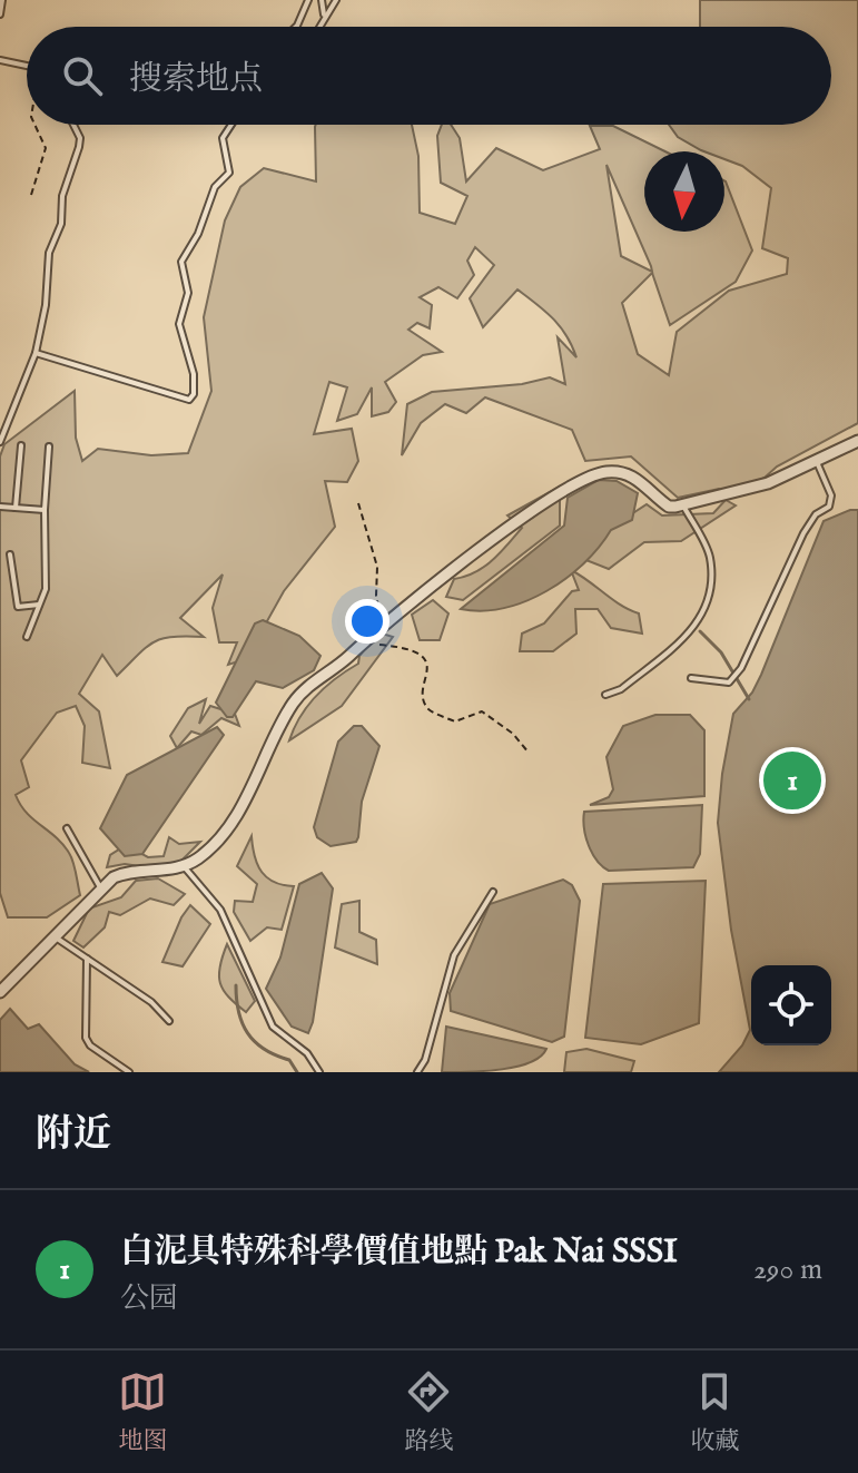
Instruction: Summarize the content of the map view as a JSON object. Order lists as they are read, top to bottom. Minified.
{"north":"bottom","page":{"search":"搜索地点","pins":"1","heading":"附近","list":[{"mark":"1","name":"白泥具特殊科學價值地點 Pak Nai SSSI","note":"公园","value":"290 m"}],"nav":["地图","路线","收藏"]}}
